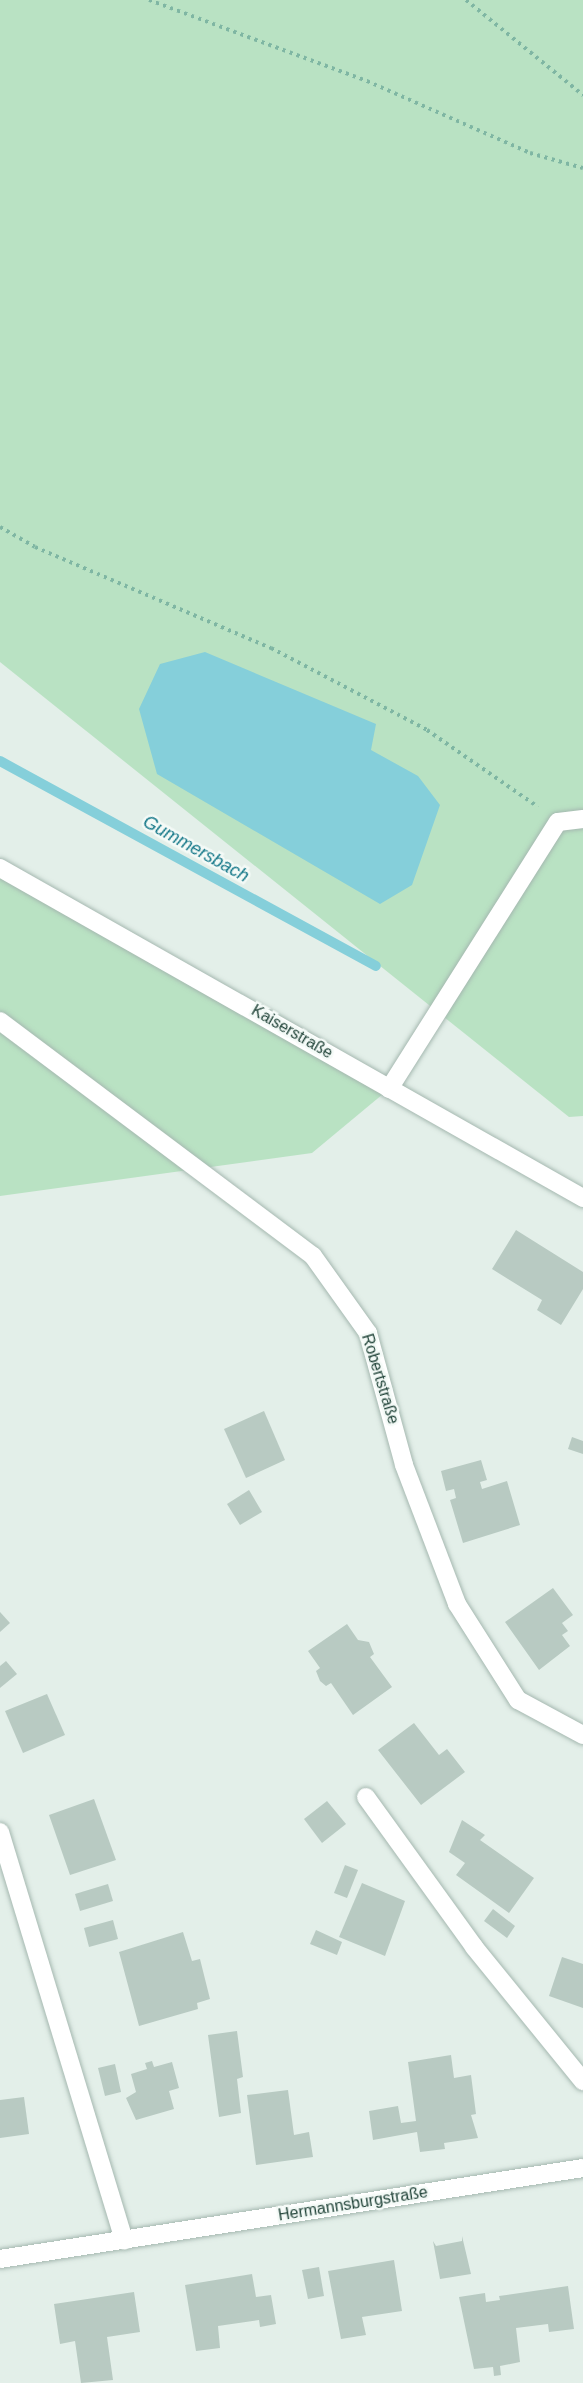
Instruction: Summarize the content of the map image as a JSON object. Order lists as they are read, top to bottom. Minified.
{"streets":{"street":["Kaiserstraße","Robertstraße","Hermannsburgstraße"]},"water":["Gummersbach"]}
